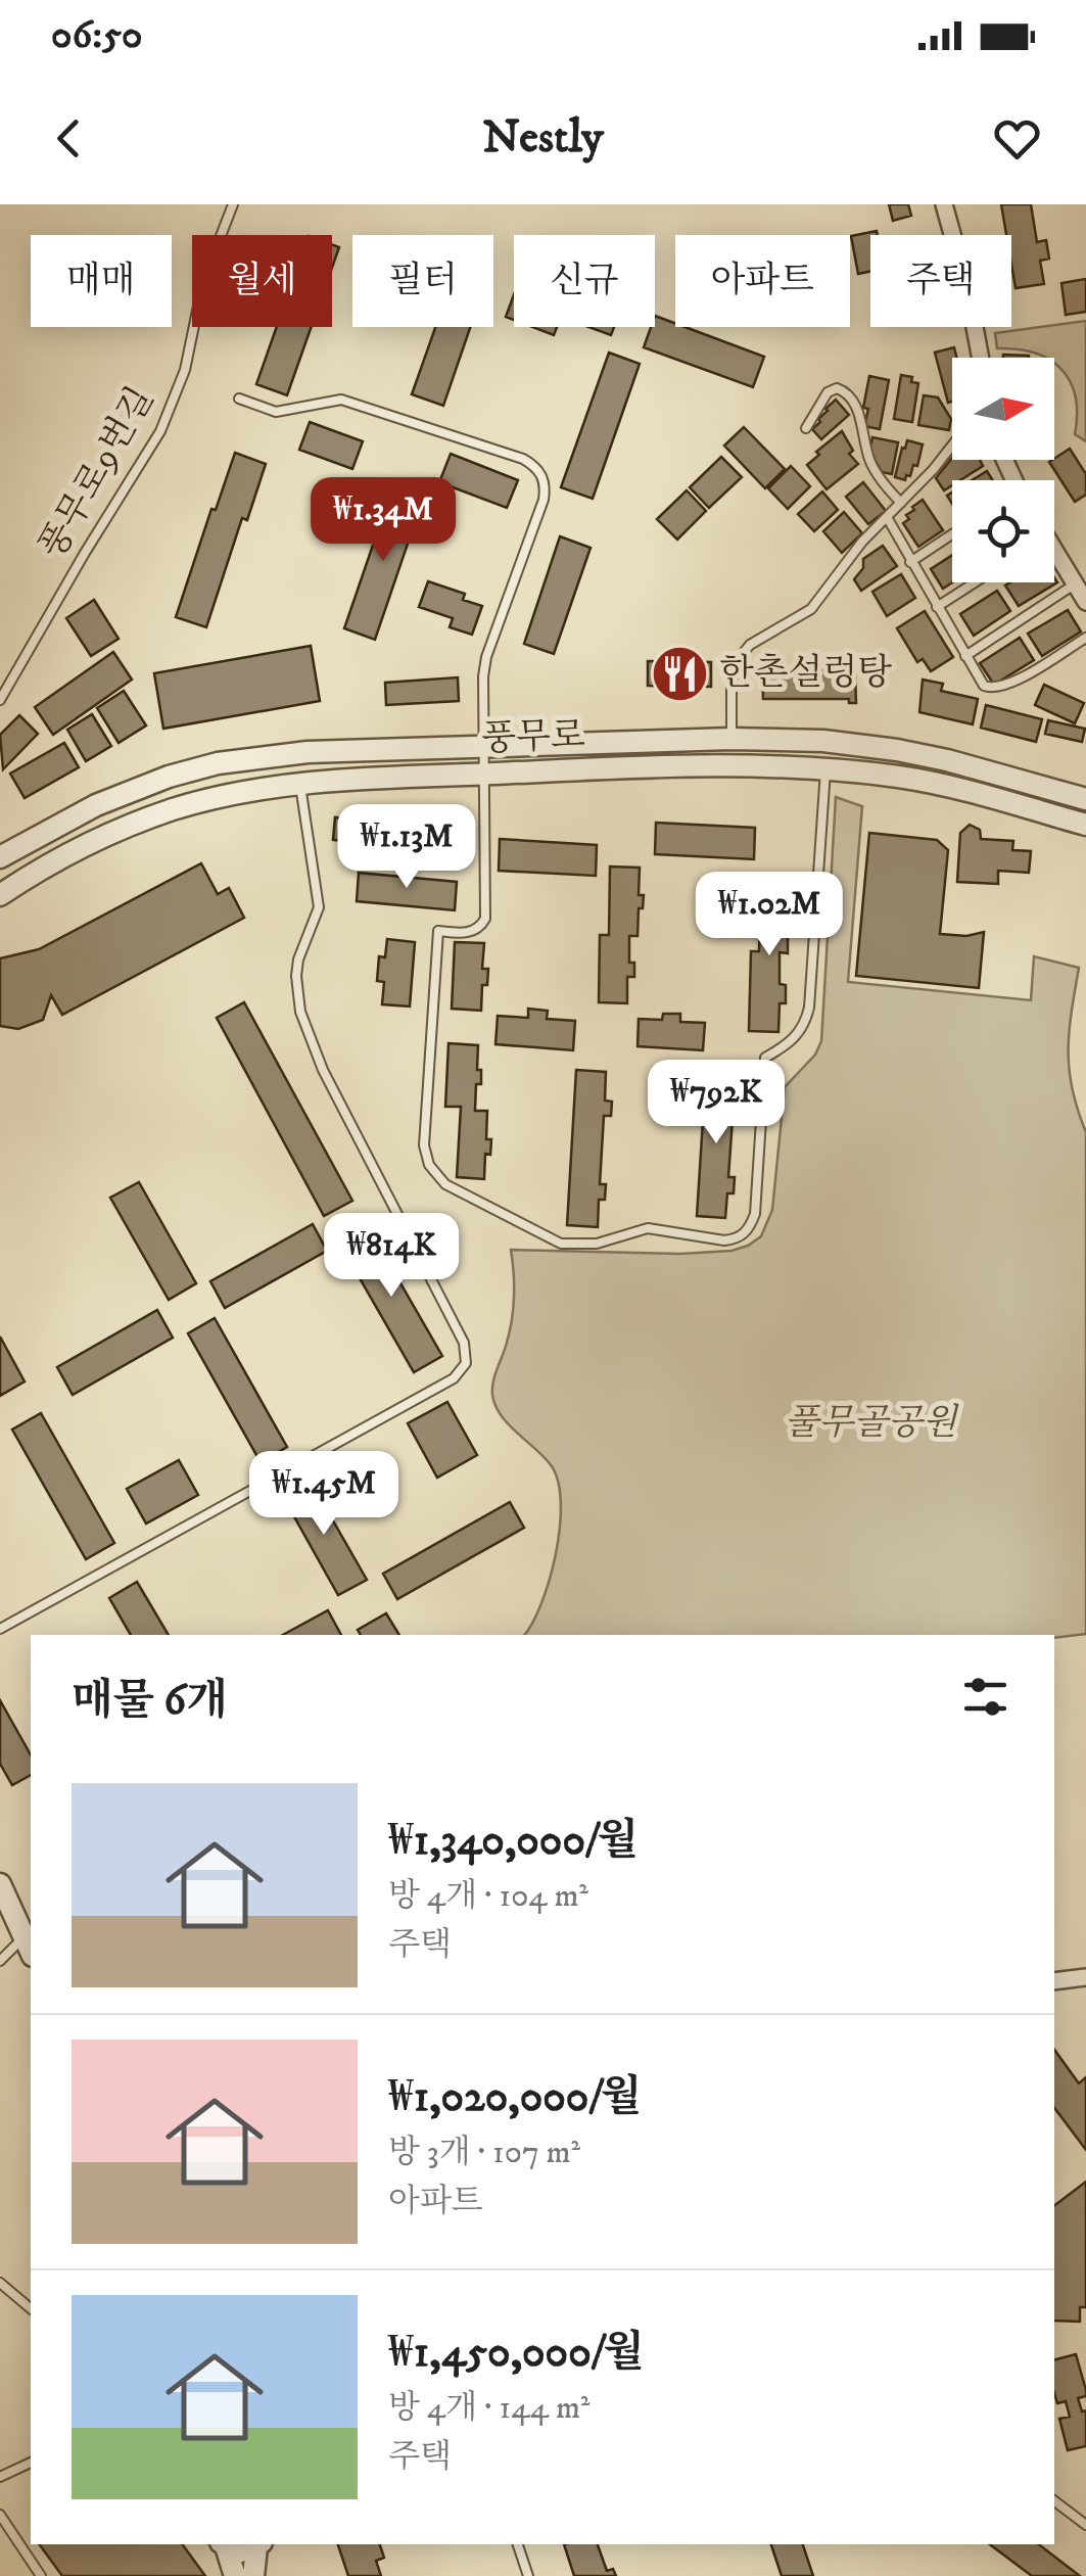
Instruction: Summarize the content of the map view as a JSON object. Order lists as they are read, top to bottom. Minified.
{"streets":{"street":["풍무로"],"lane":["풍무로9번길"]},"parks":["풀무골공원"],"places":{"restaurant":["한촌설렁탕"]},"north":"right","page":{"status":"06:50","header":"Nestly","chip":["매매","월세","필터","신규","아파트","주택"],"price":["₩1.34M","₩1.13M","₩1.02M","₩792K","₩814K","₩1.45M"],"heading":"매물 6개","list":[{"name":"₩1,340,000/월","note":"방 4개 · 104 m² · 주택"},{"name":"₩1,020,000/월","note":"방 3개 · 107 m² · 아파트"},{"name":"₩1,450,000/월","note":"방 4개 · 144 m² · 주택"}]}}
